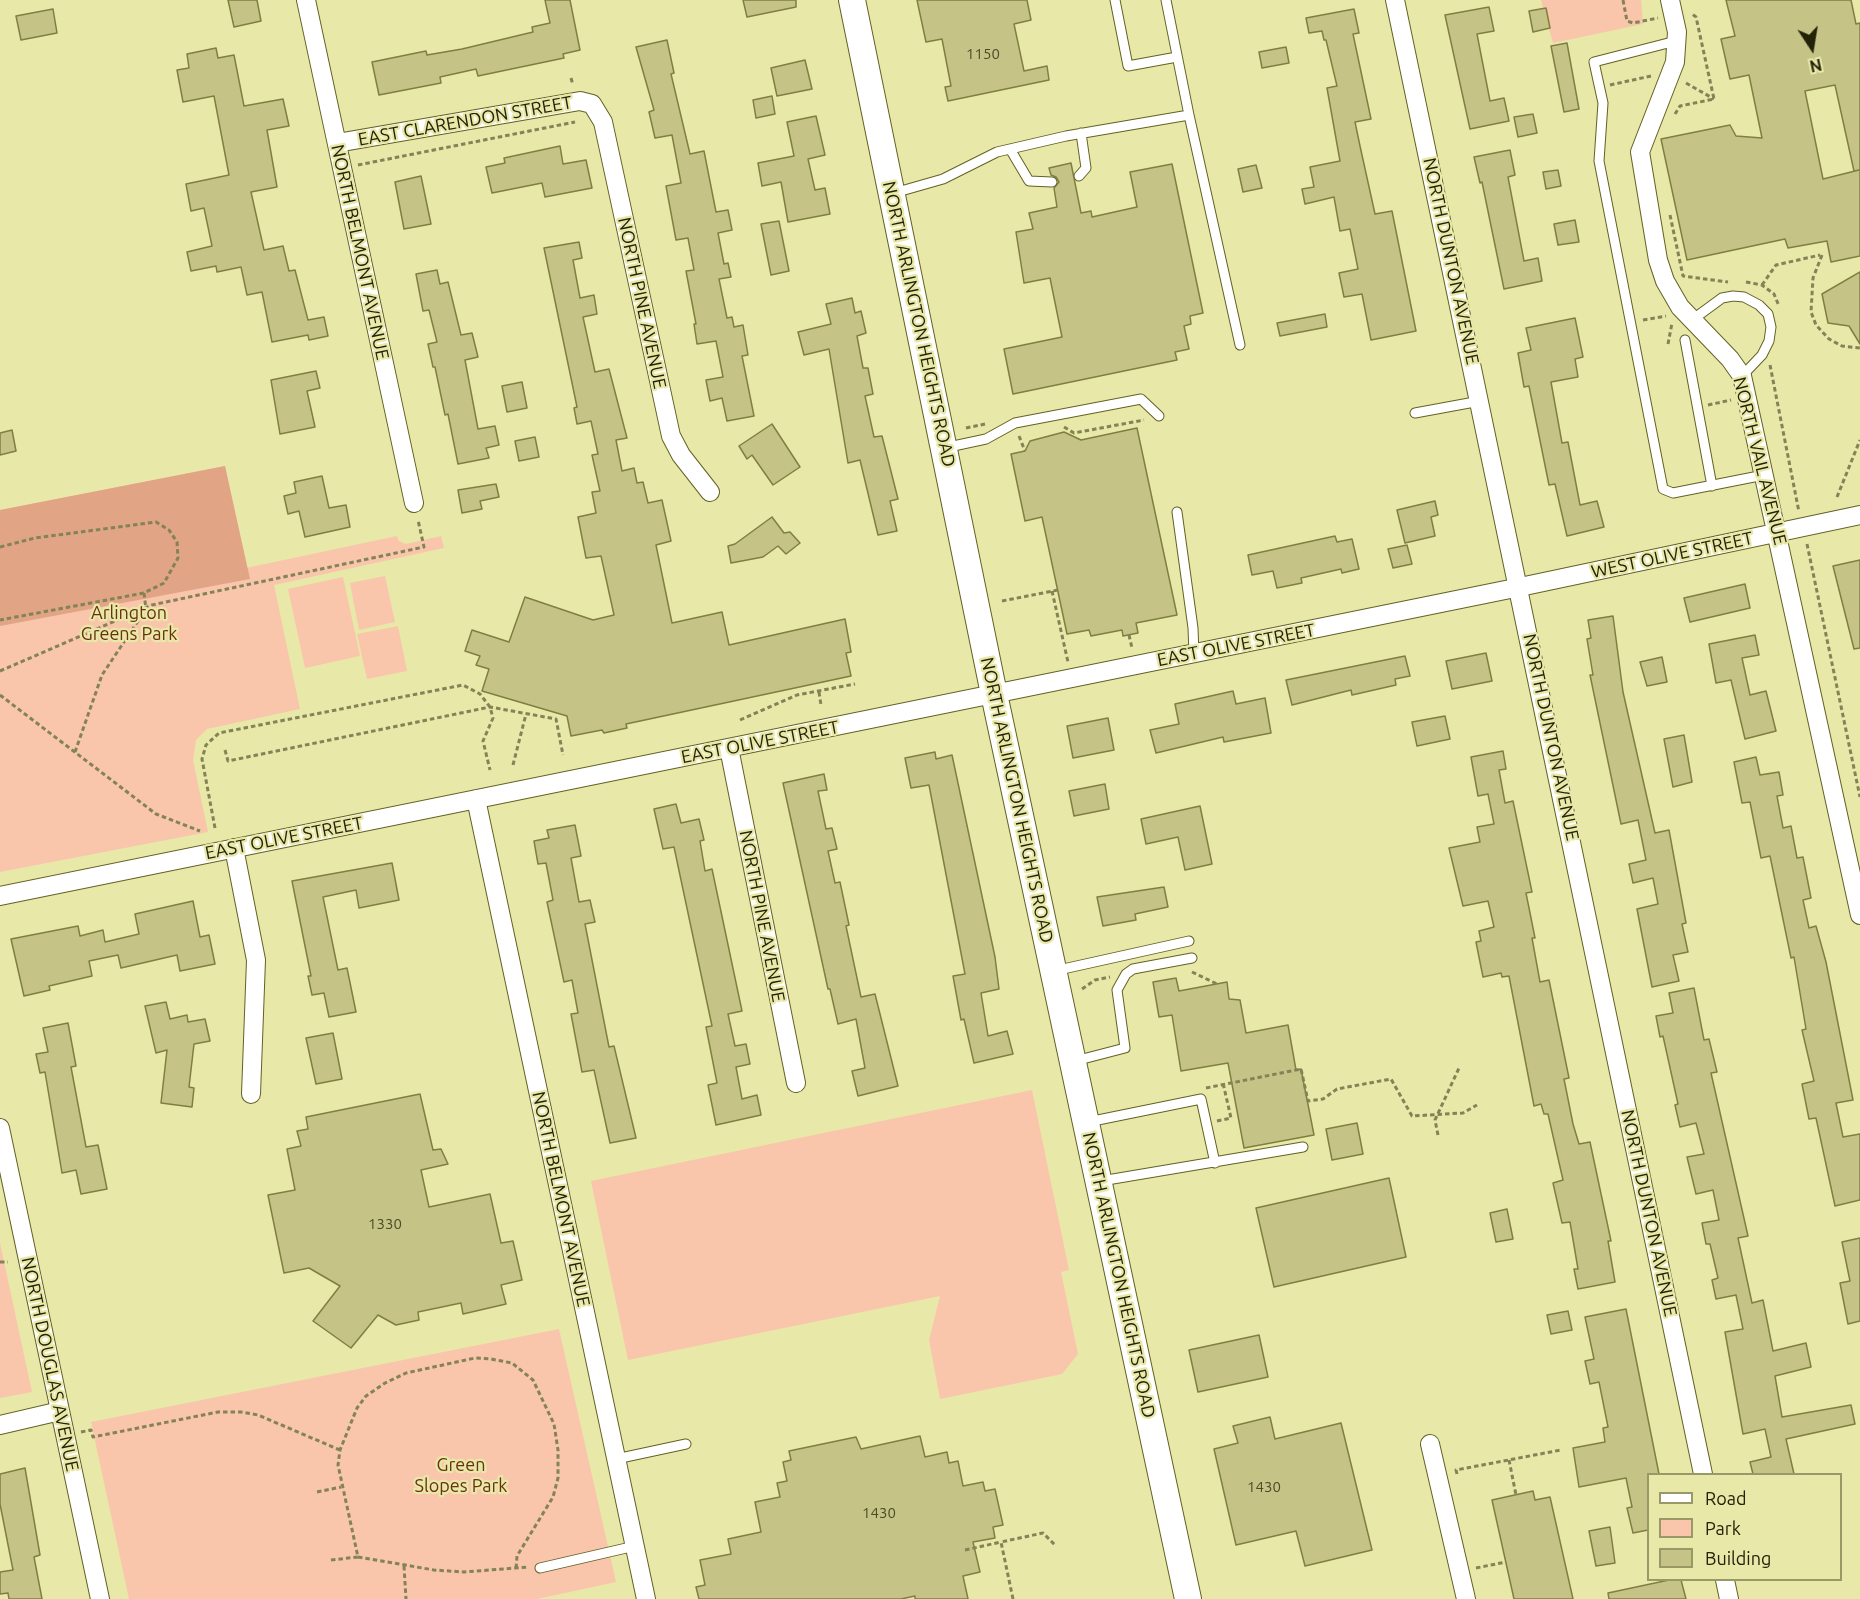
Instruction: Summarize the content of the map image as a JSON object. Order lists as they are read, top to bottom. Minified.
{"streets":{"main road":["NORTH ARLINGTON HEIGHTS ROAD"],"street":["EAST CLARENDON STREET","NORTH BELMONT AVENUE","NORTH DUNTON AVENUE","NORTH PINE AVENUE","NORTH VAIL AVENUE","WEST OLIVE STREET","EAST OLIVE STREET","NORTH DOUGLAS AVENUE"]},"crossings":[["EAST CLARENDON STREET","NORTH BELMONT AVENUE"],["EAST CLARENDON STREET","NORTH PINE AVENUE"],["NORTH BELMONT AVENUE","EAST OLIVE STREET"],["NORTH DUNTON AVENUE","WEST OLIVE STREET"],["NORTH DUNTON AVENUE","EAST OLIVE STREET"],["NORTH PINE AVENUE","EAST OLIVE STREET"],["NORTH ARLINGTON HEIGHTS ROAD","EAST OLIVE STREET"],["NORTH VAIL AVENUE","WEST OLIVE STREET"],["WEST OLIVE STREET","EAST OLIVE STREET"]],"parks":["Arlington Greens Park","Green Slopes Park"],"house_numbers":["1150","1330","1430","1430"],"legend":["Road","Park","Building"],"north":"bottom"}
